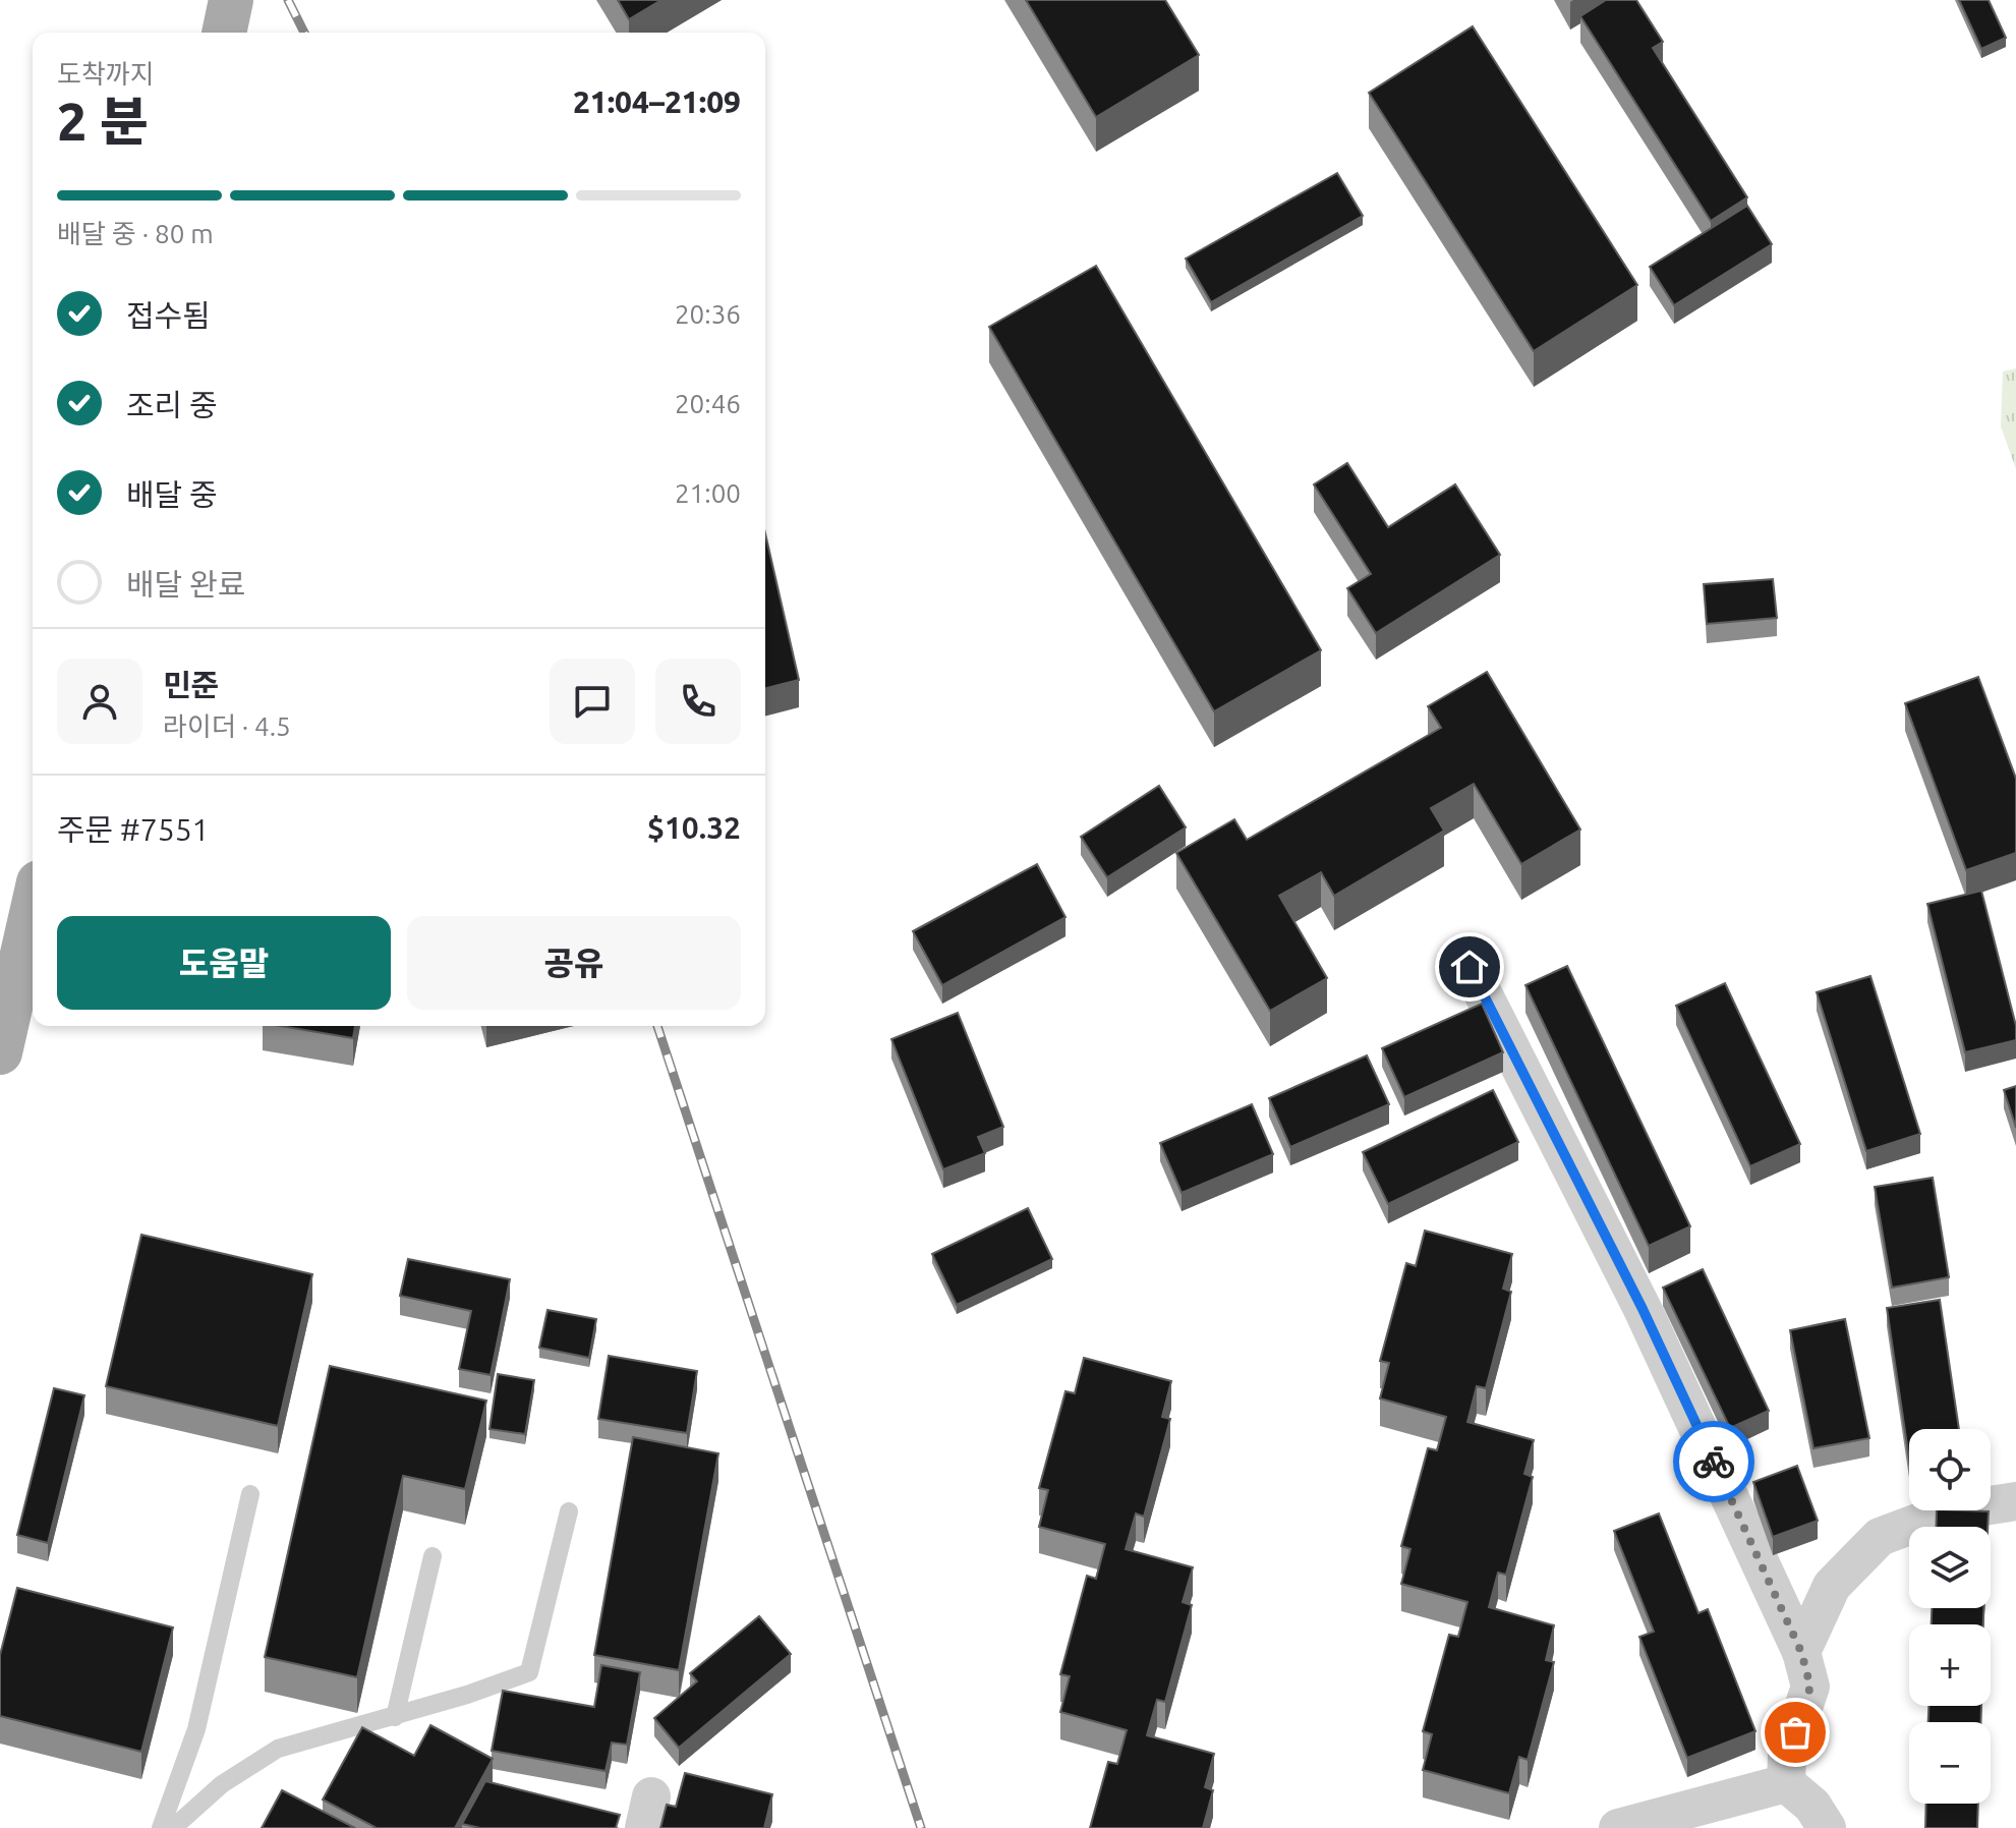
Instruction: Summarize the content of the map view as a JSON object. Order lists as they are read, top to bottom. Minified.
{"page":{"heading":["2 분","도착까지","21:04–21:09"],"panel":["민준","라이더 · 4.5","주문 #7551","$10.32"],"bar":"배달 중 · 80 m","list":[["접수됨","20:36"],["조리 중","20:46"],["배달 중","21:00"],"배달 완료"],"buttons":["도움말","공유"],"map_buttons":["+","−"]}}
